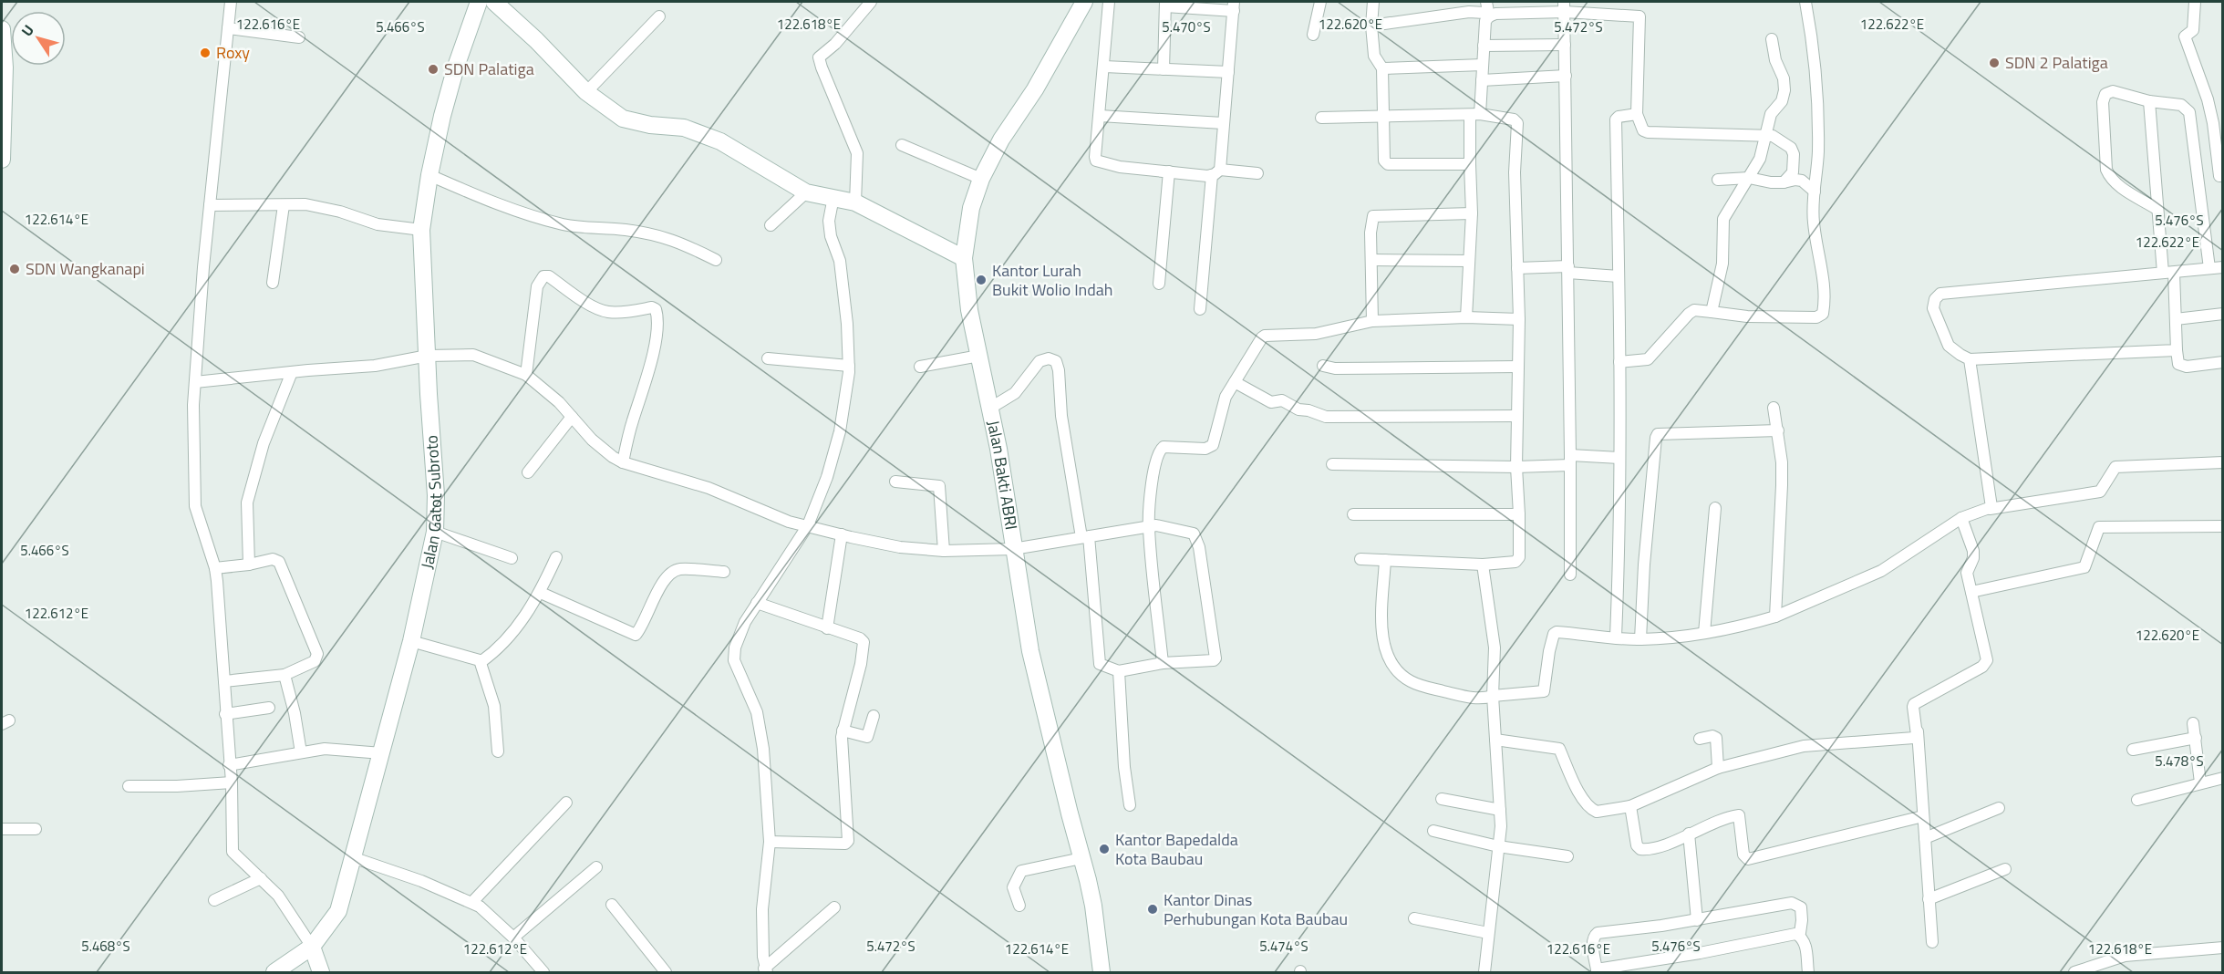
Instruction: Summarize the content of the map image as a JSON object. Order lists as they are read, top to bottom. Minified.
{"streets":{"street":["Jalan Bakti ABRI","Jalan Gatot Subroto"]},"places":["Roxy","SDN 2 Palatiga","SDN Palatiga","SDN Wangkanapi","Kantor Lurah Bukit Wolio Indah","Kantor Bapedalda Kota Baubau","Kantor Dinas Perhubungan Kota Baubau"],"north":"top left","coordinates":["122.622°E","122.616°E","122.618°E","122.620°E","5.466°S","5.470°S","5.472°S","122.614°E","5.476°S","122.612°E","5.478°S","5.468°S","5.474°S"]}
